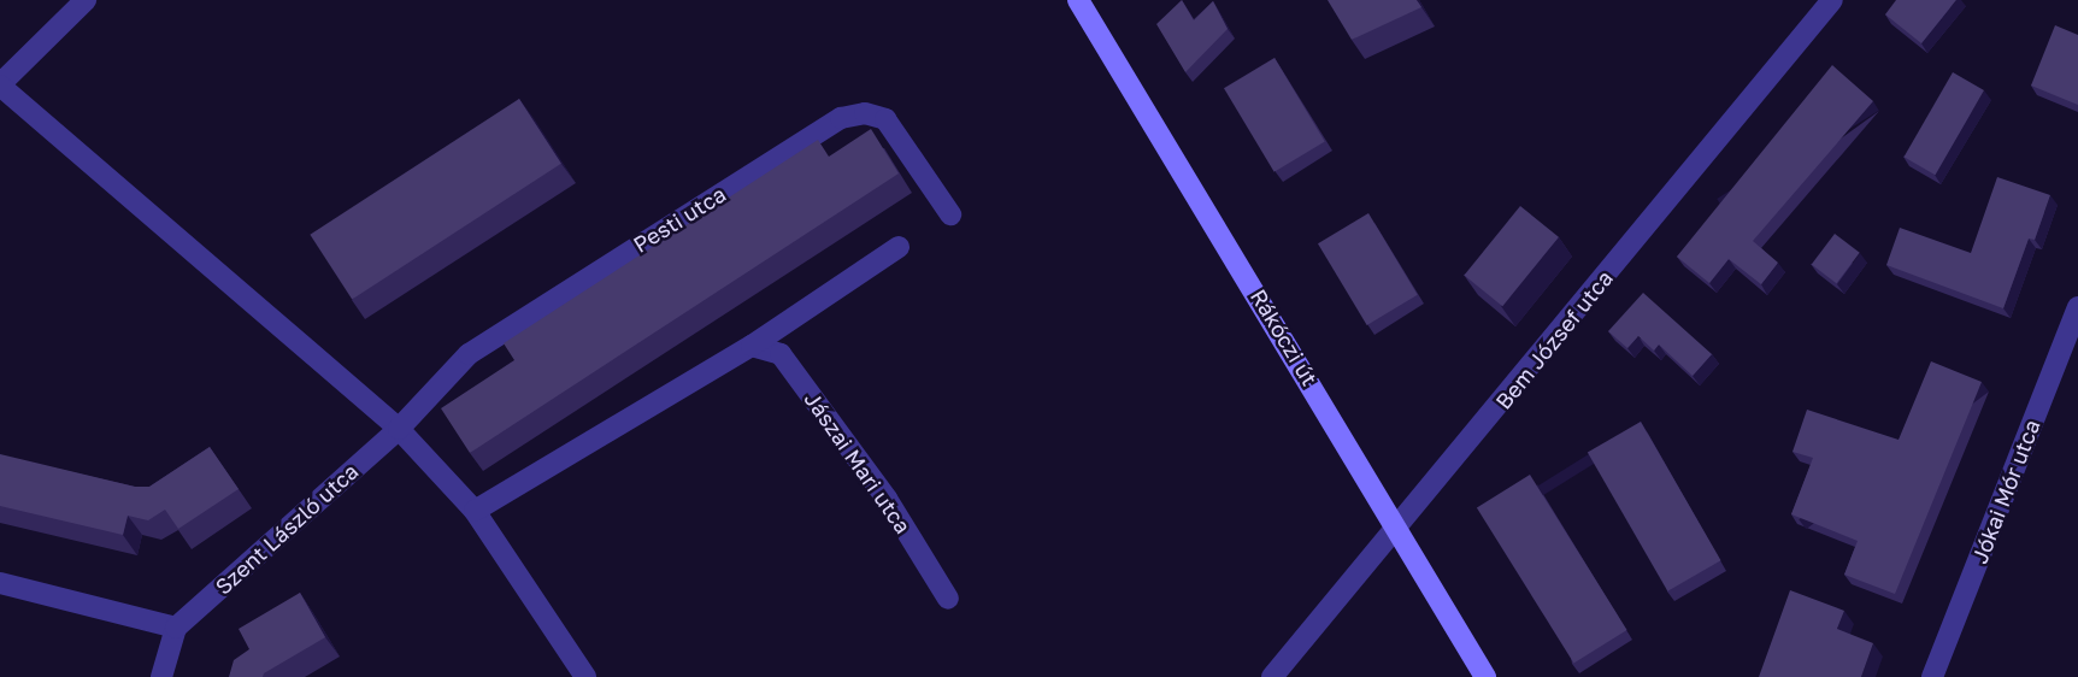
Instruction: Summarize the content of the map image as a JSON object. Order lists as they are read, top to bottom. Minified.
{"streets":{"street":["Pesti utca","Rákóczi út","Bem József utca","Jászai Mari utca","Jókai Mór utca","Szent László utca"]},"crossings":[["Pesti utca","Szent László utca"],["Rákóczi út","Bem József utca"]]}
